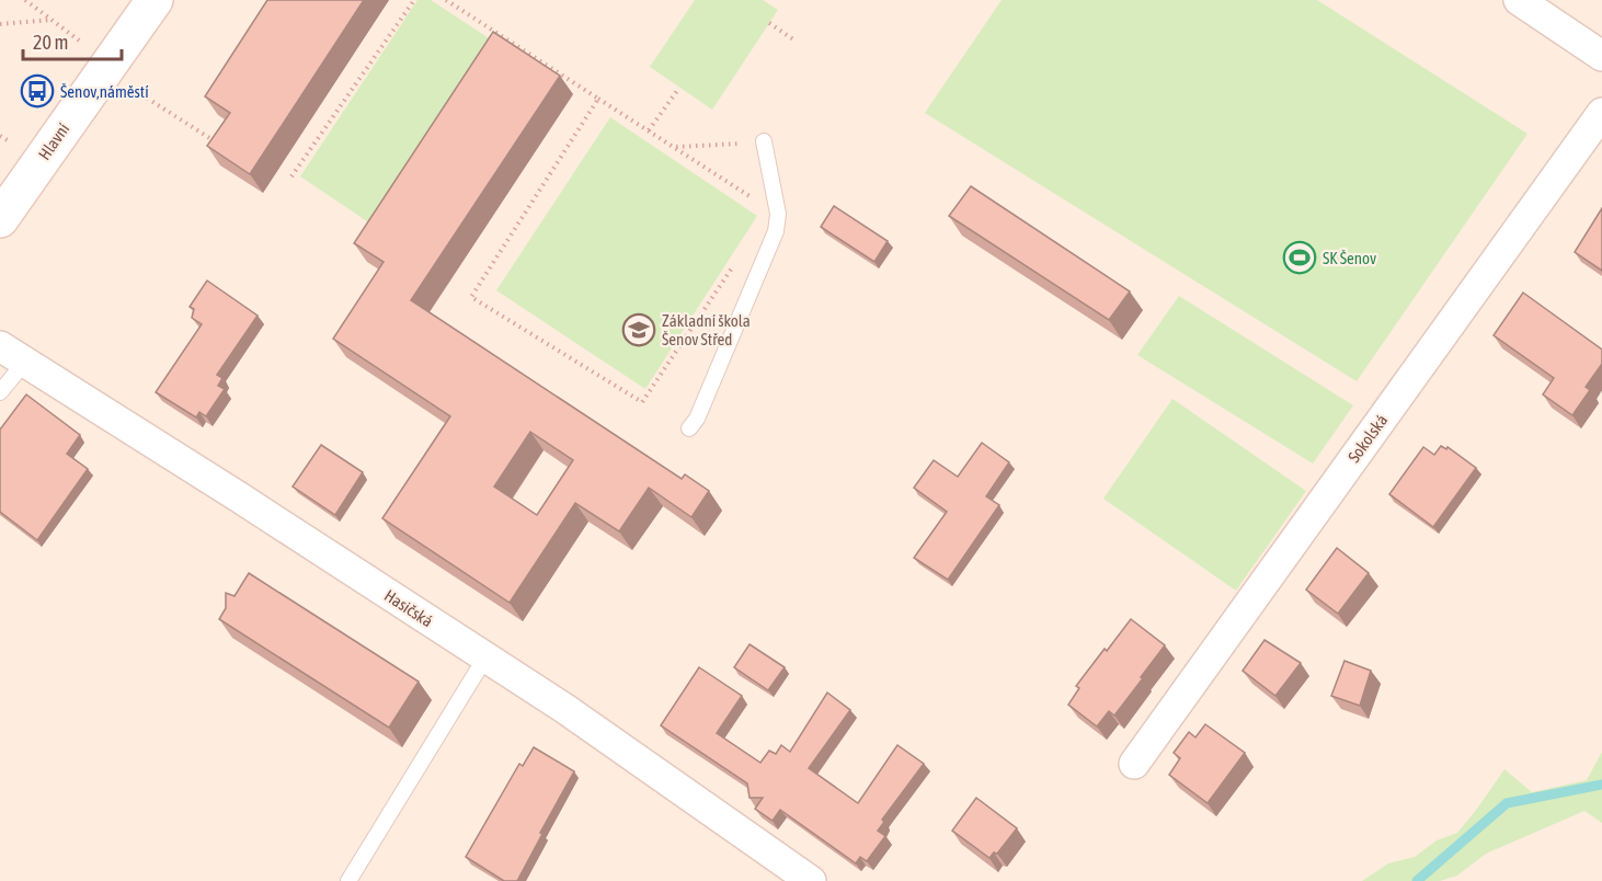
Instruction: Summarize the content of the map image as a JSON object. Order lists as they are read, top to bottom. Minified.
{"streets":{"main road":["Hlavní"],"street":["Sokolská","Hasičská"]},"places":{"bus stop":["Šenov,náměstí"],"sports":["SK Šenov"],"school or university":["Základní škola Šenov Střed"]},"scale_bar":"20 m"}
